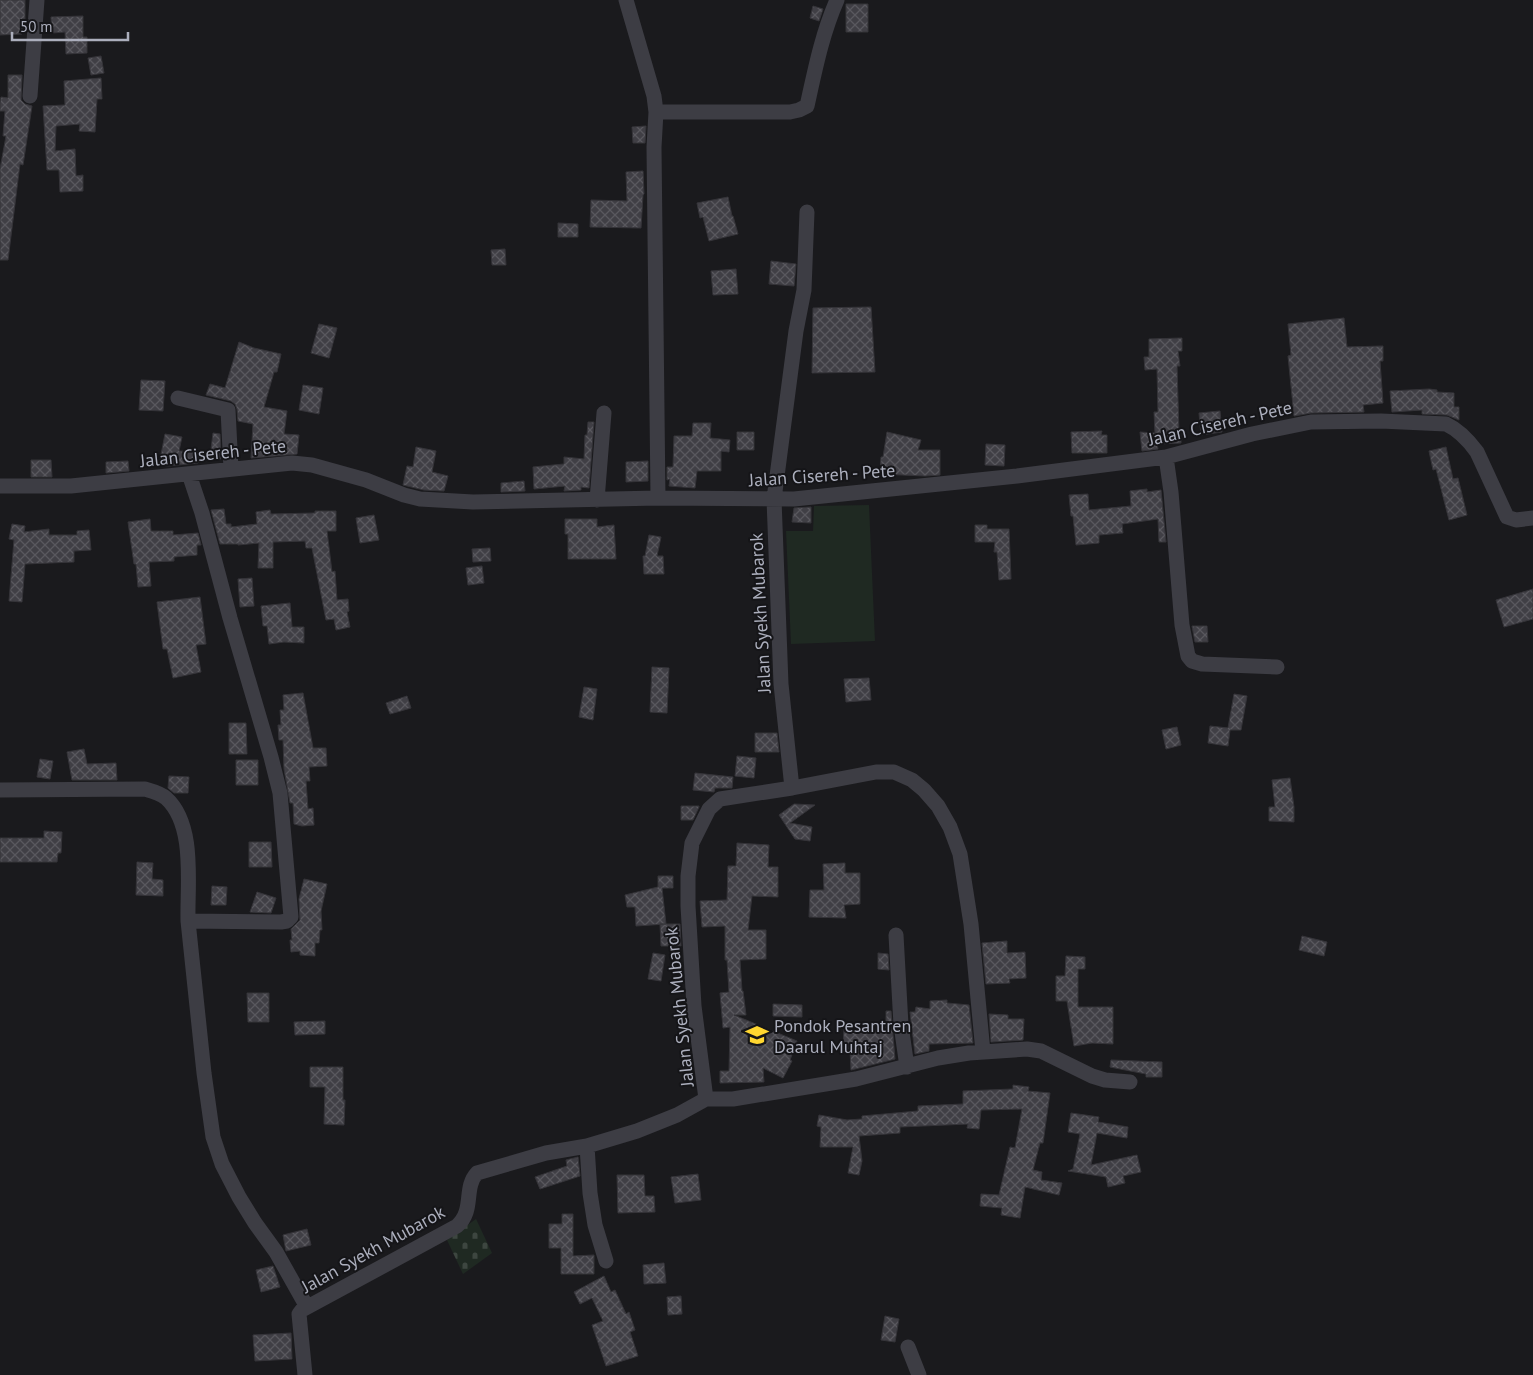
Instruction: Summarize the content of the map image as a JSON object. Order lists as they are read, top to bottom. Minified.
{"streets":{"street":["Jalan Cisereh - Pete","Jalan Syekh Mubarok"]},"crossings":[["Jalan Cisereh - Pete","Jalan Syekh Mubarok"]],"places":{"school or university":["Pondok Pesantren Daarul Muhtaj"]},"scale_bar":"50 m"}
